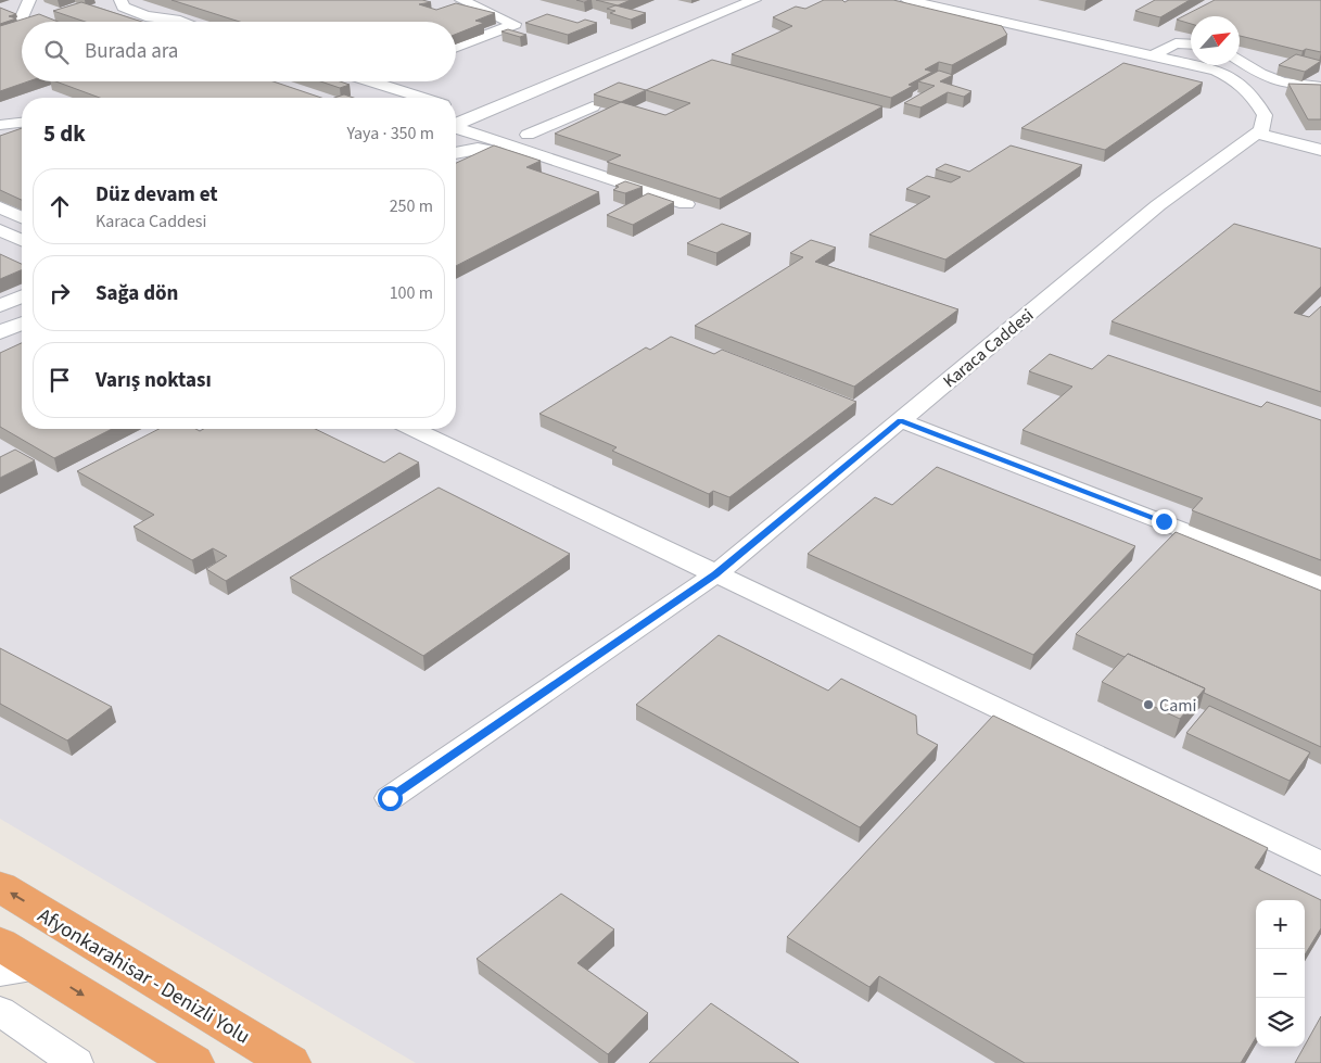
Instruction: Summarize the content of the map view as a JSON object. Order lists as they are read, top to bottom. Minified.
{"streets":{"highway":["Afyonkarahisar - Denizli Yolu"],"street":["Karaca Caddesi"]},"places":["Cami"],"north":"top right","page":{"search":"Burada ara","heading":["5 dk","Yaya · 350 m"],"list":[["Düz devam et","Karaca Caddesi","250 m"],["Sağa dön","100 m"],"Varış noktası"],"map_buttons":["+","−"]}}
